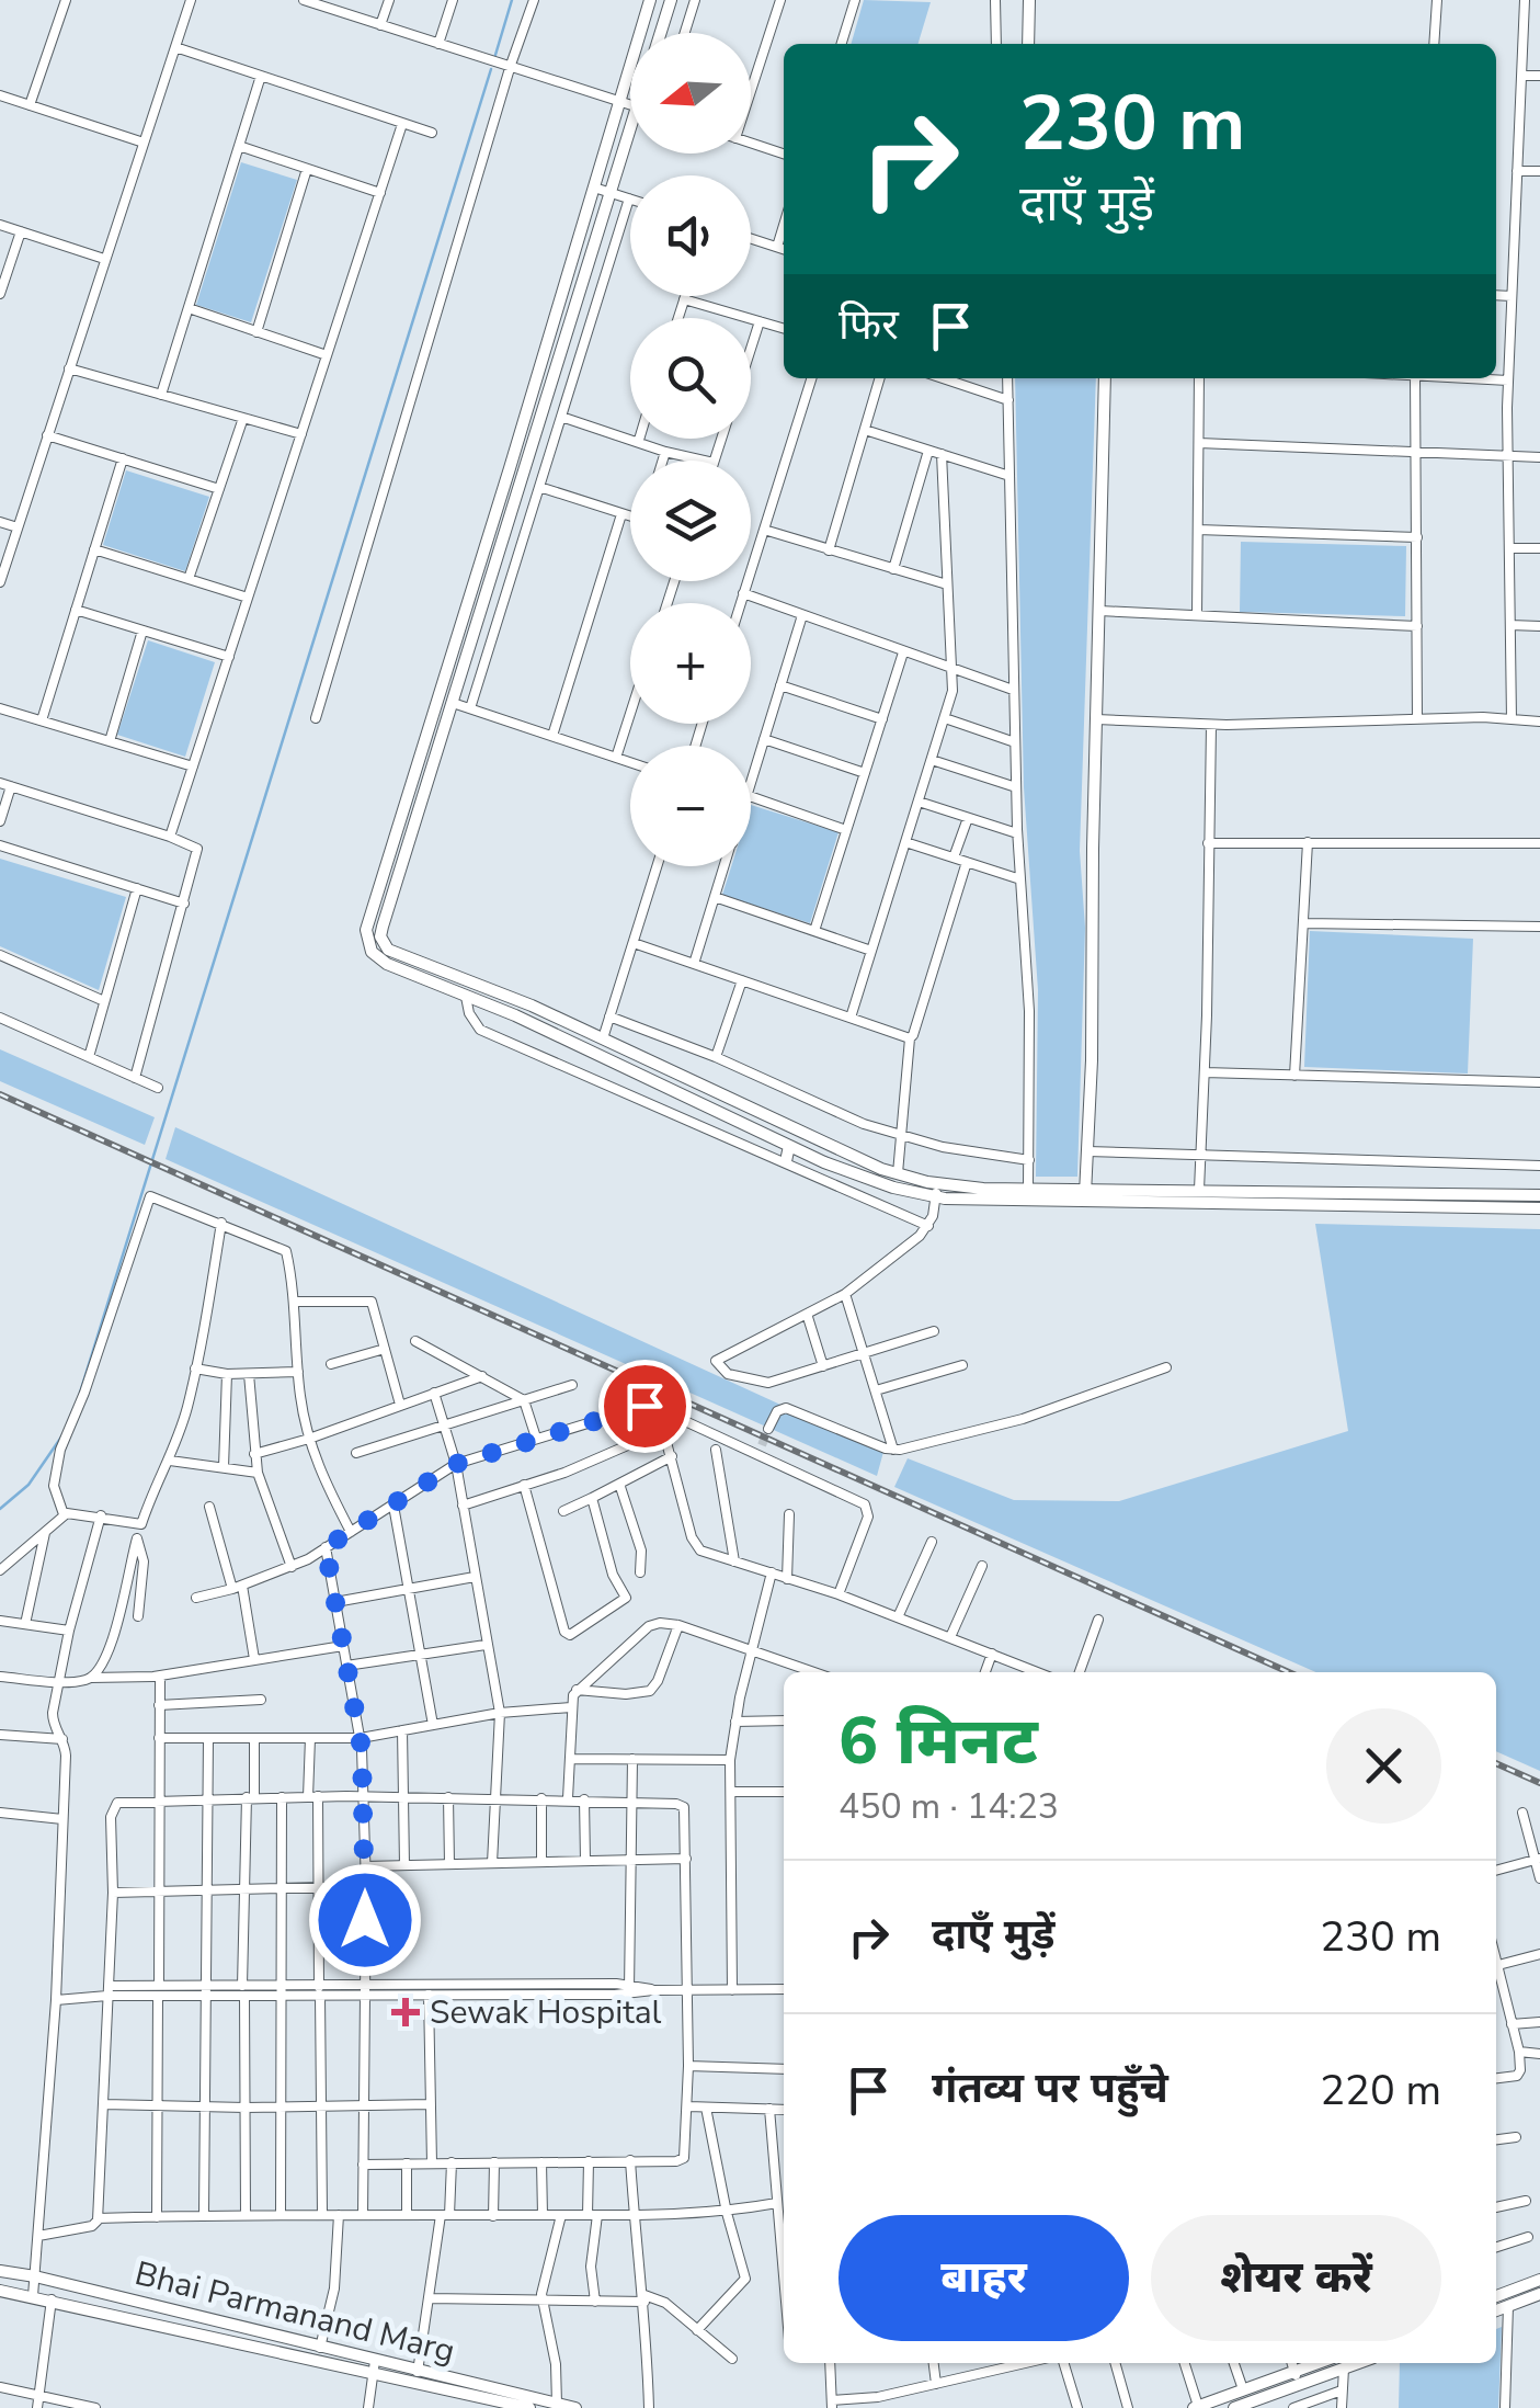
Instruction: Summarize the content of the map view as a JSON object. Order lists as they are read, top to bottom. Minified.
{"streets":{"street":["Bhai Parmanand Marg"]},"places":{"health":["Sewak Hospital"]},"north":"left","page":{"map_buttons":["+","−"],"turn":["230 m","दाएँ मुड़ें"],"then":"फिर","heading":["6 मिनट","450 m · 14:23"],"list":[{"name":"दाएँ मुड़ें","value":"230 m"},{"name":"गंतव्य पर पहुँचे","value":"220 m"}],"buttons":["बाहर","शेयर करें"]}}
